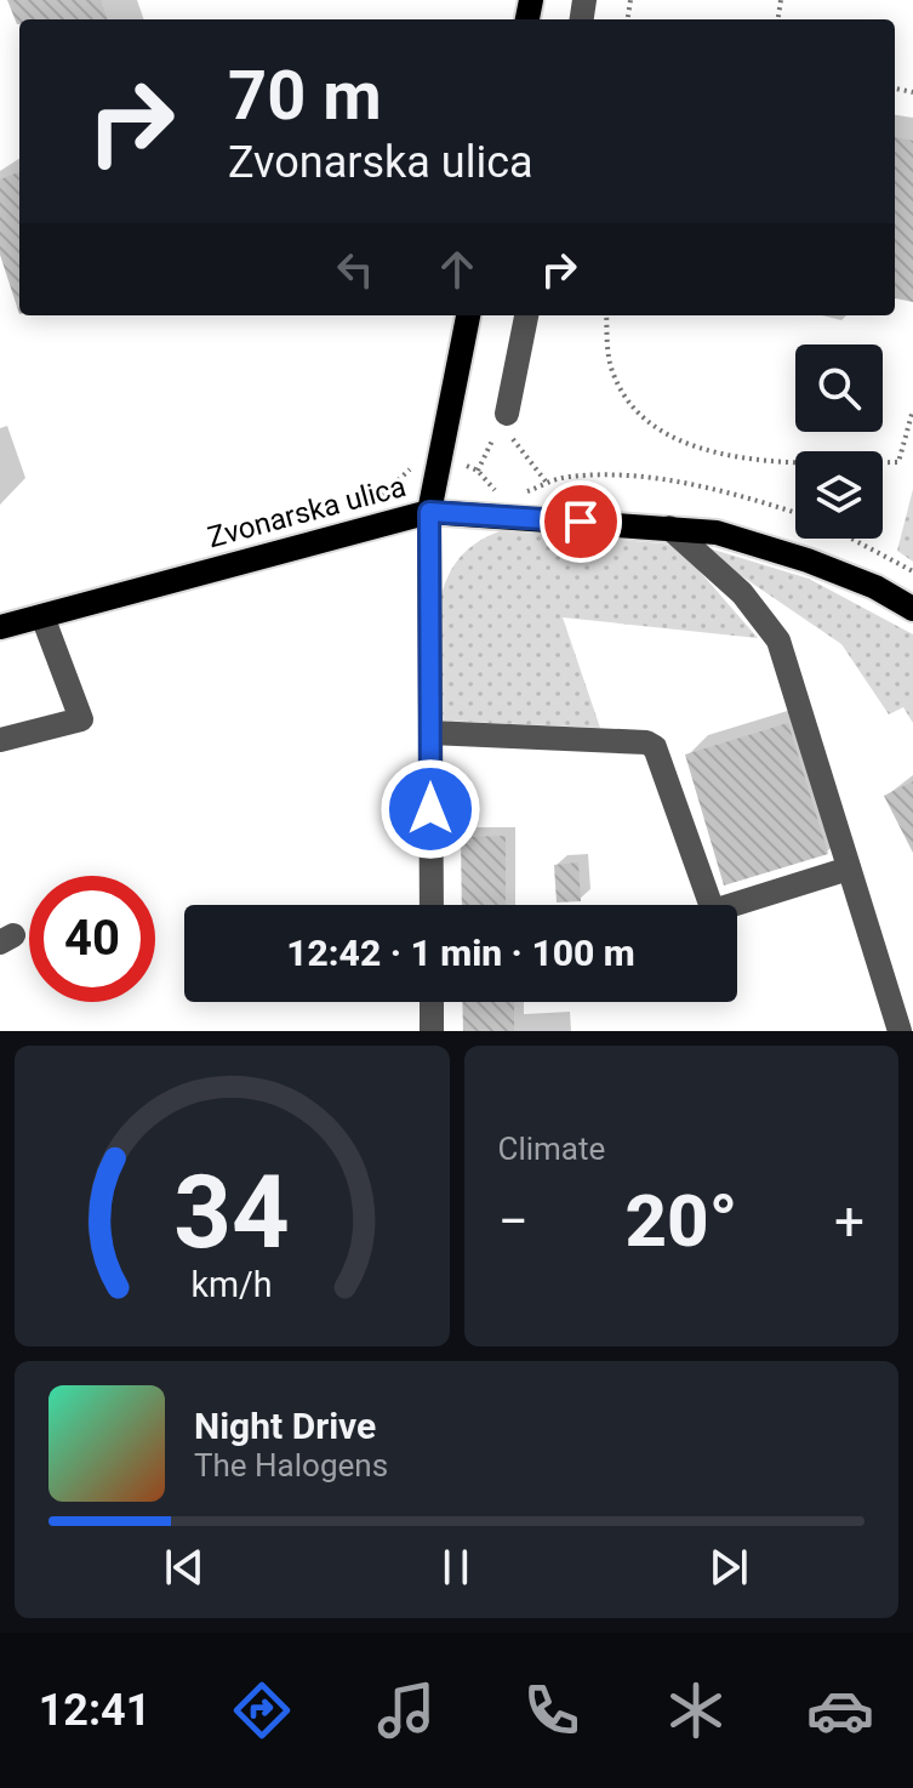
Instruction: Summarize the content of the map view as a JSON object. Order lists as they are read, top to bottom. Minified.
{"streets":{"main road":["Zvonarska ulica"]},"page":{"turn":["70 m","Zvonarska ulica"],"limit":"40","trip":"12:42 · 1 min · 100 m","tile":"Climate","heat":["−","20°","+"],"song":["Night Drive","The Halogens"],"tabs":"12:41","gauge":["34","km/h"]}}
